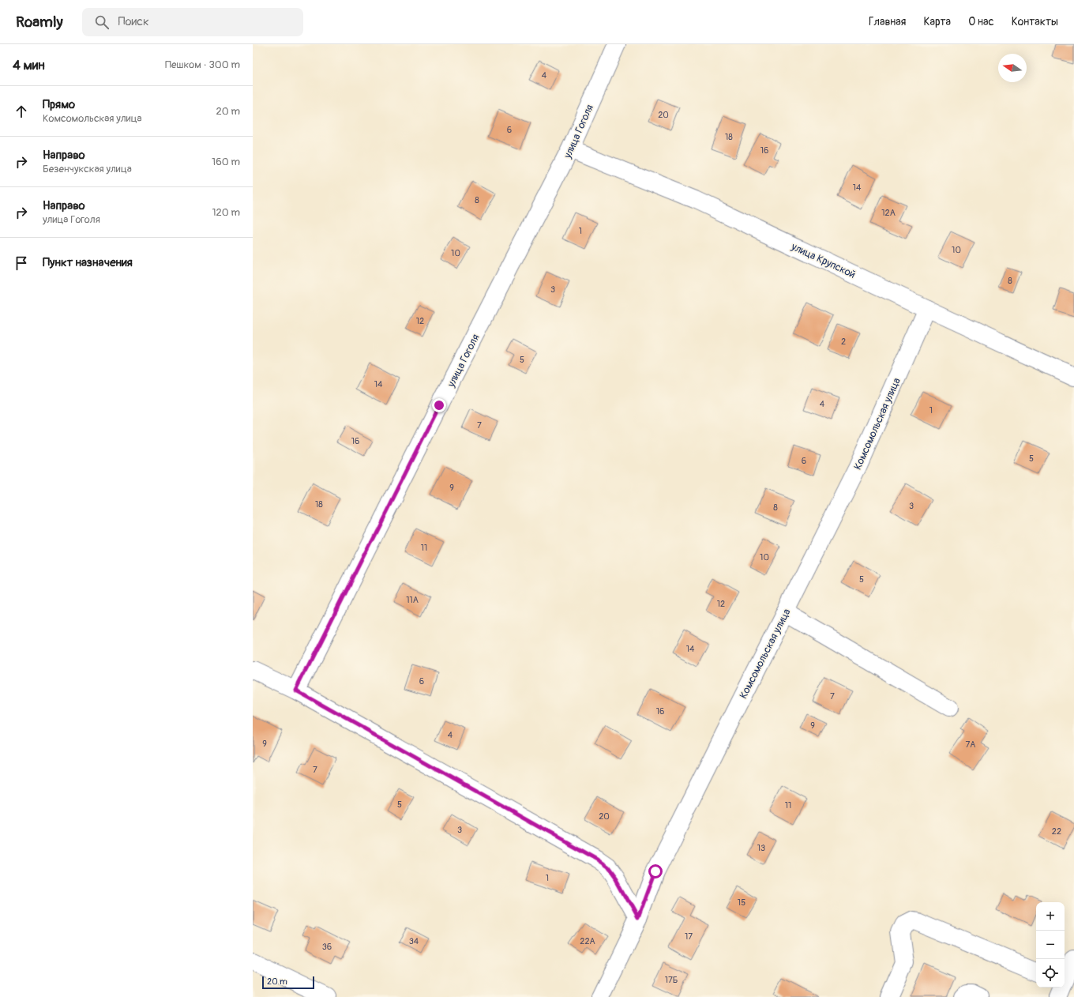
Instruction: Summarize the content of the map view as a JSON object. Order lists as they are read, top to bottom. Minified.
{"streets":{"street":["улица Гоголя","улица Крупской","Комсомольская улица"]},"crossings":[["улица Гоголя","улица Крупской"],["улица Крупской","Комсомольская улица"]],"house_numbers":["4","20","6","18","16","14","8","12А","1","10","10","8","3","12","2","5","14","4","1","7","16","5","6","9","18","3","8","11","10","5","11А","12","14","6","7","16","9","4","9","7А","7","5","11","20","3","22","13","1","15","17","34","22А","36","17Б"],"scale_bar":"20 m","north":"left","page":{"header":"Roamly","search":"Поиск","nav":["Главная","Карта","О нас","Контакты"],"heading":["4 мин","Пешком · 300 m"],"list":[["Прямо","Комсомольская улица","20 m"],["Направо","Безенчукская улица","160 m"],["Направо","улица Гоголя","120 m"],"Пункт назначения"],"map_buttons":["+","−"],"scale":"20 m"}}
